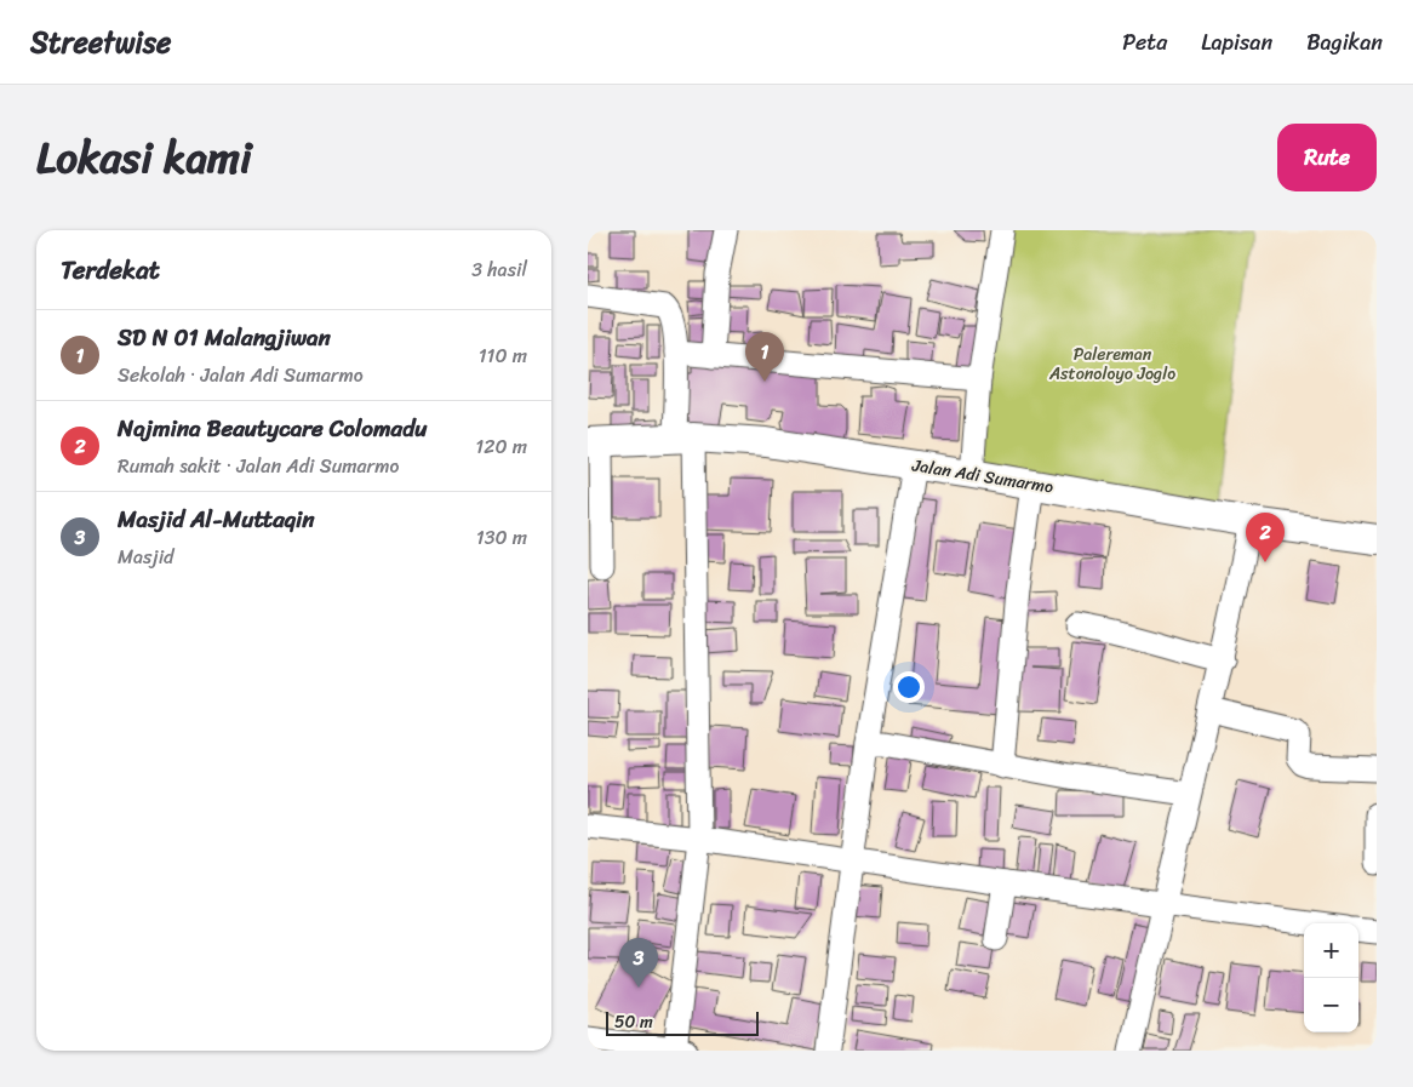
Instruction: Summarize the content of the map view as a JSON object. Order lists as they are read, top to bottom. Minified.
{"streets":{"main road":["Jalan Adi Sumarmo"]},"parks":["Palereman Astonoloyo Joglo"],"scale_bar":"50 m","page":{"header":"Streetwise","nav":["Peta","Lapisan","Bagikan"],"title":"Lokasi kami","buttons":"Rute","heading":["Terdekat","3 hasil"],"list":[{"mark":"1","name":"SD N 01 Malangjiwan","note":"Sekolah · Jalan Adi Sumarmo","value":"110 m"},{"mark":"2","name":"Najmina Beautycare Colomadu","note":"Rumah sakit · Jalan Adi Sumarmo","value":"120 m"},{"mark":"3","name":"Masjid Al-Muttaqin","note":"Masjid","value":"130 m"}],"pins":["1","2","3"],"map_buttons":["+","−"],"scale":"50 m"}}
